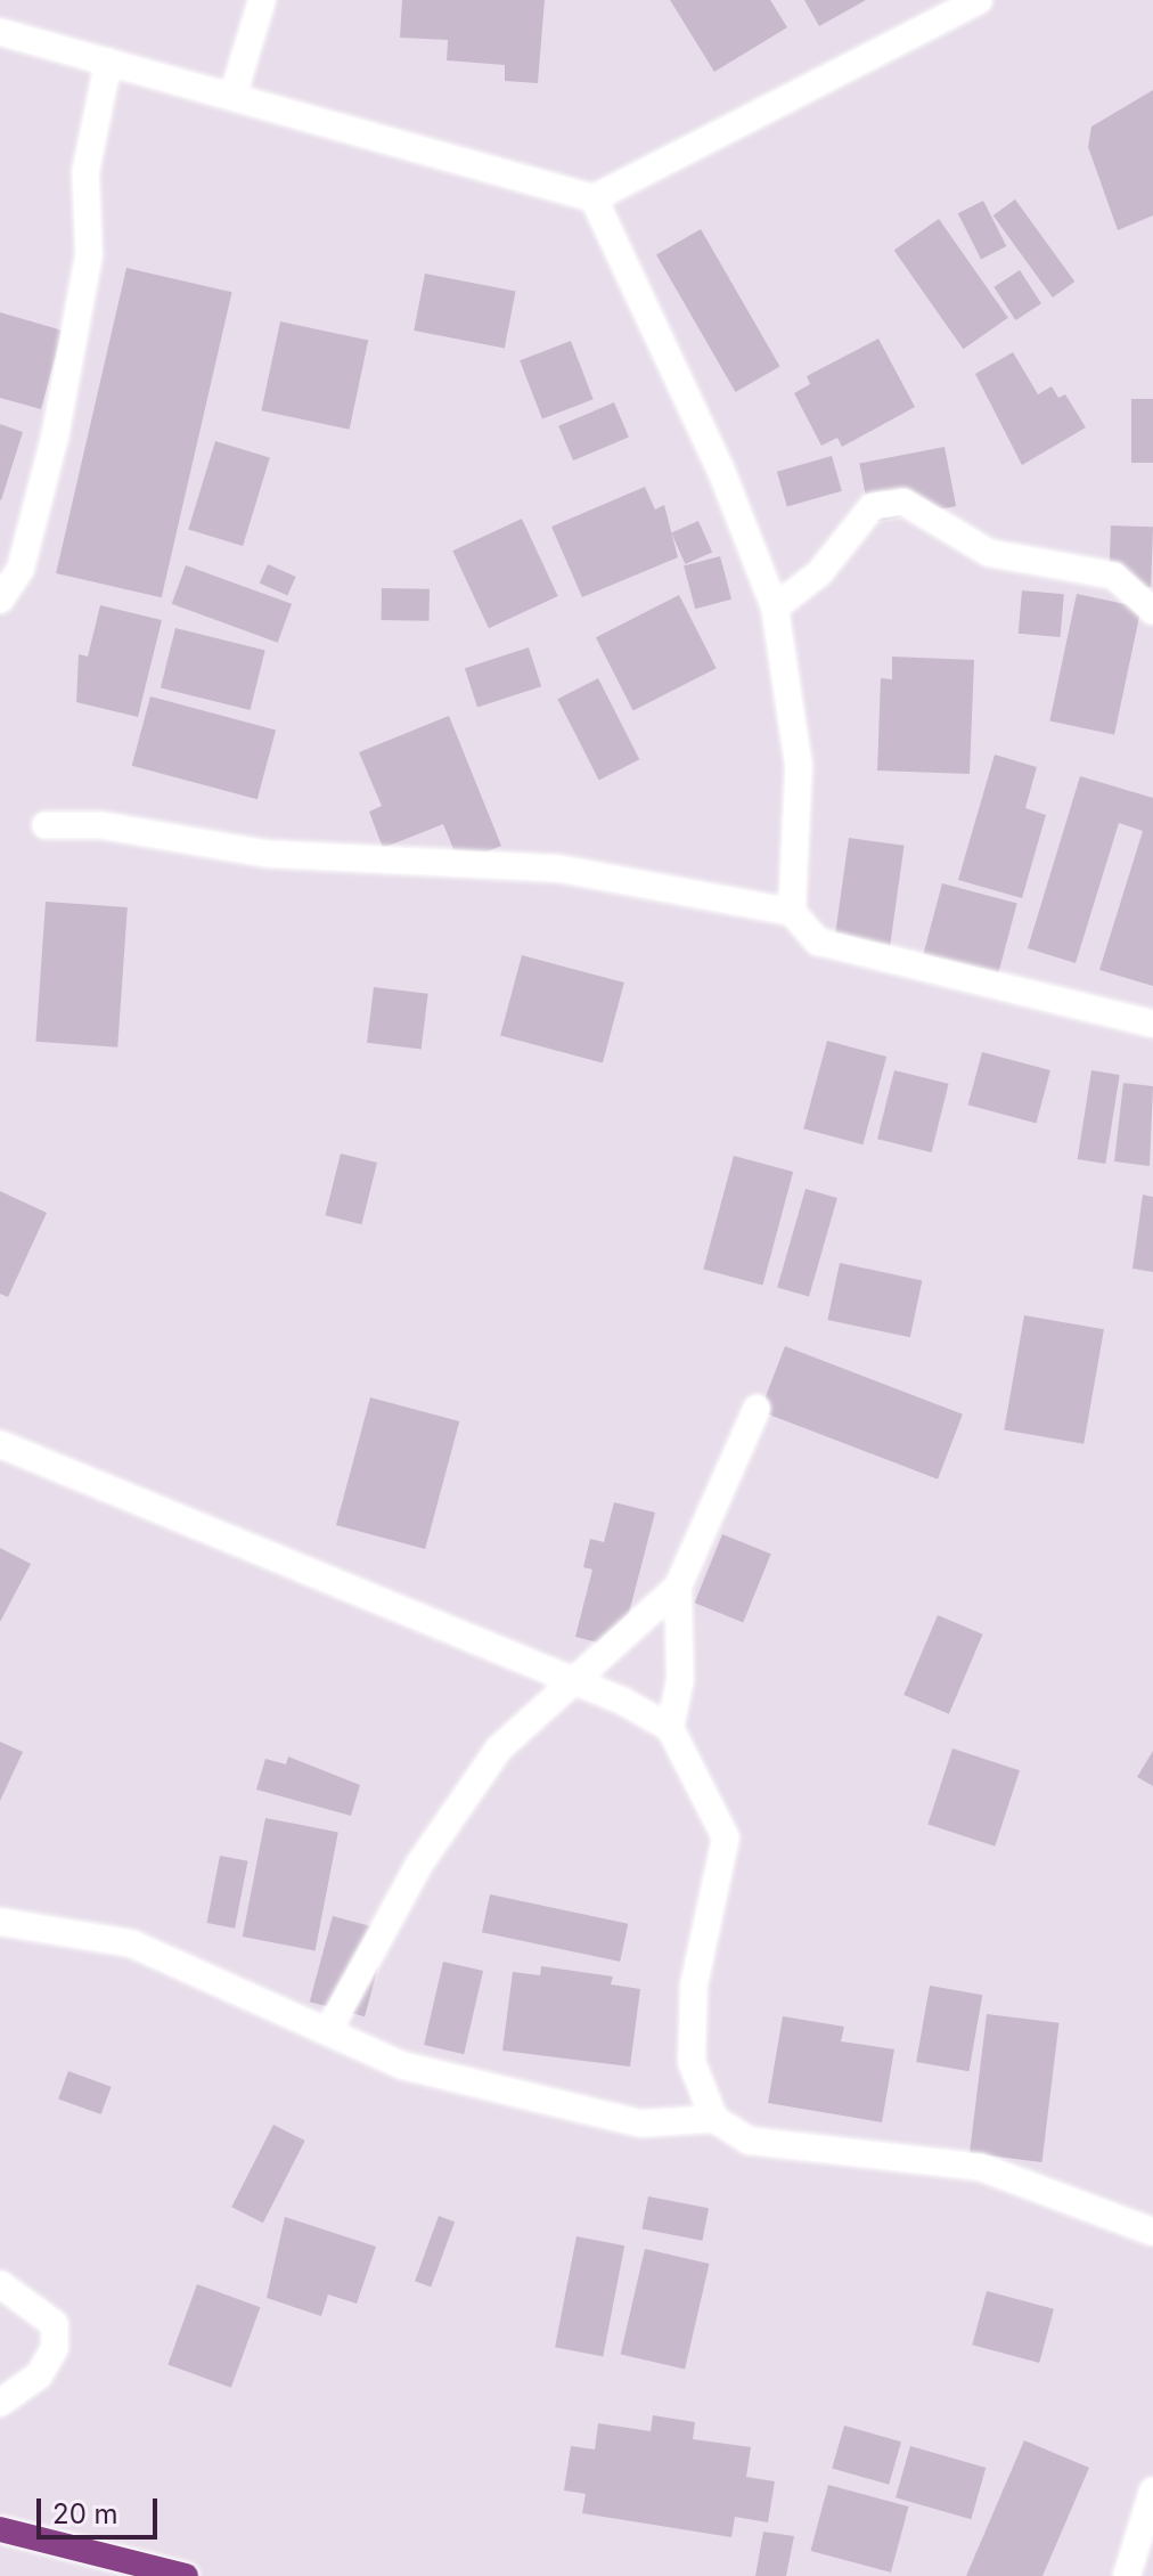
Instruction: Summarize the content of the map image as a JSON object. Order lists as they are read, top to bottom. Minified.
{"scale_bar":"20 m"}
